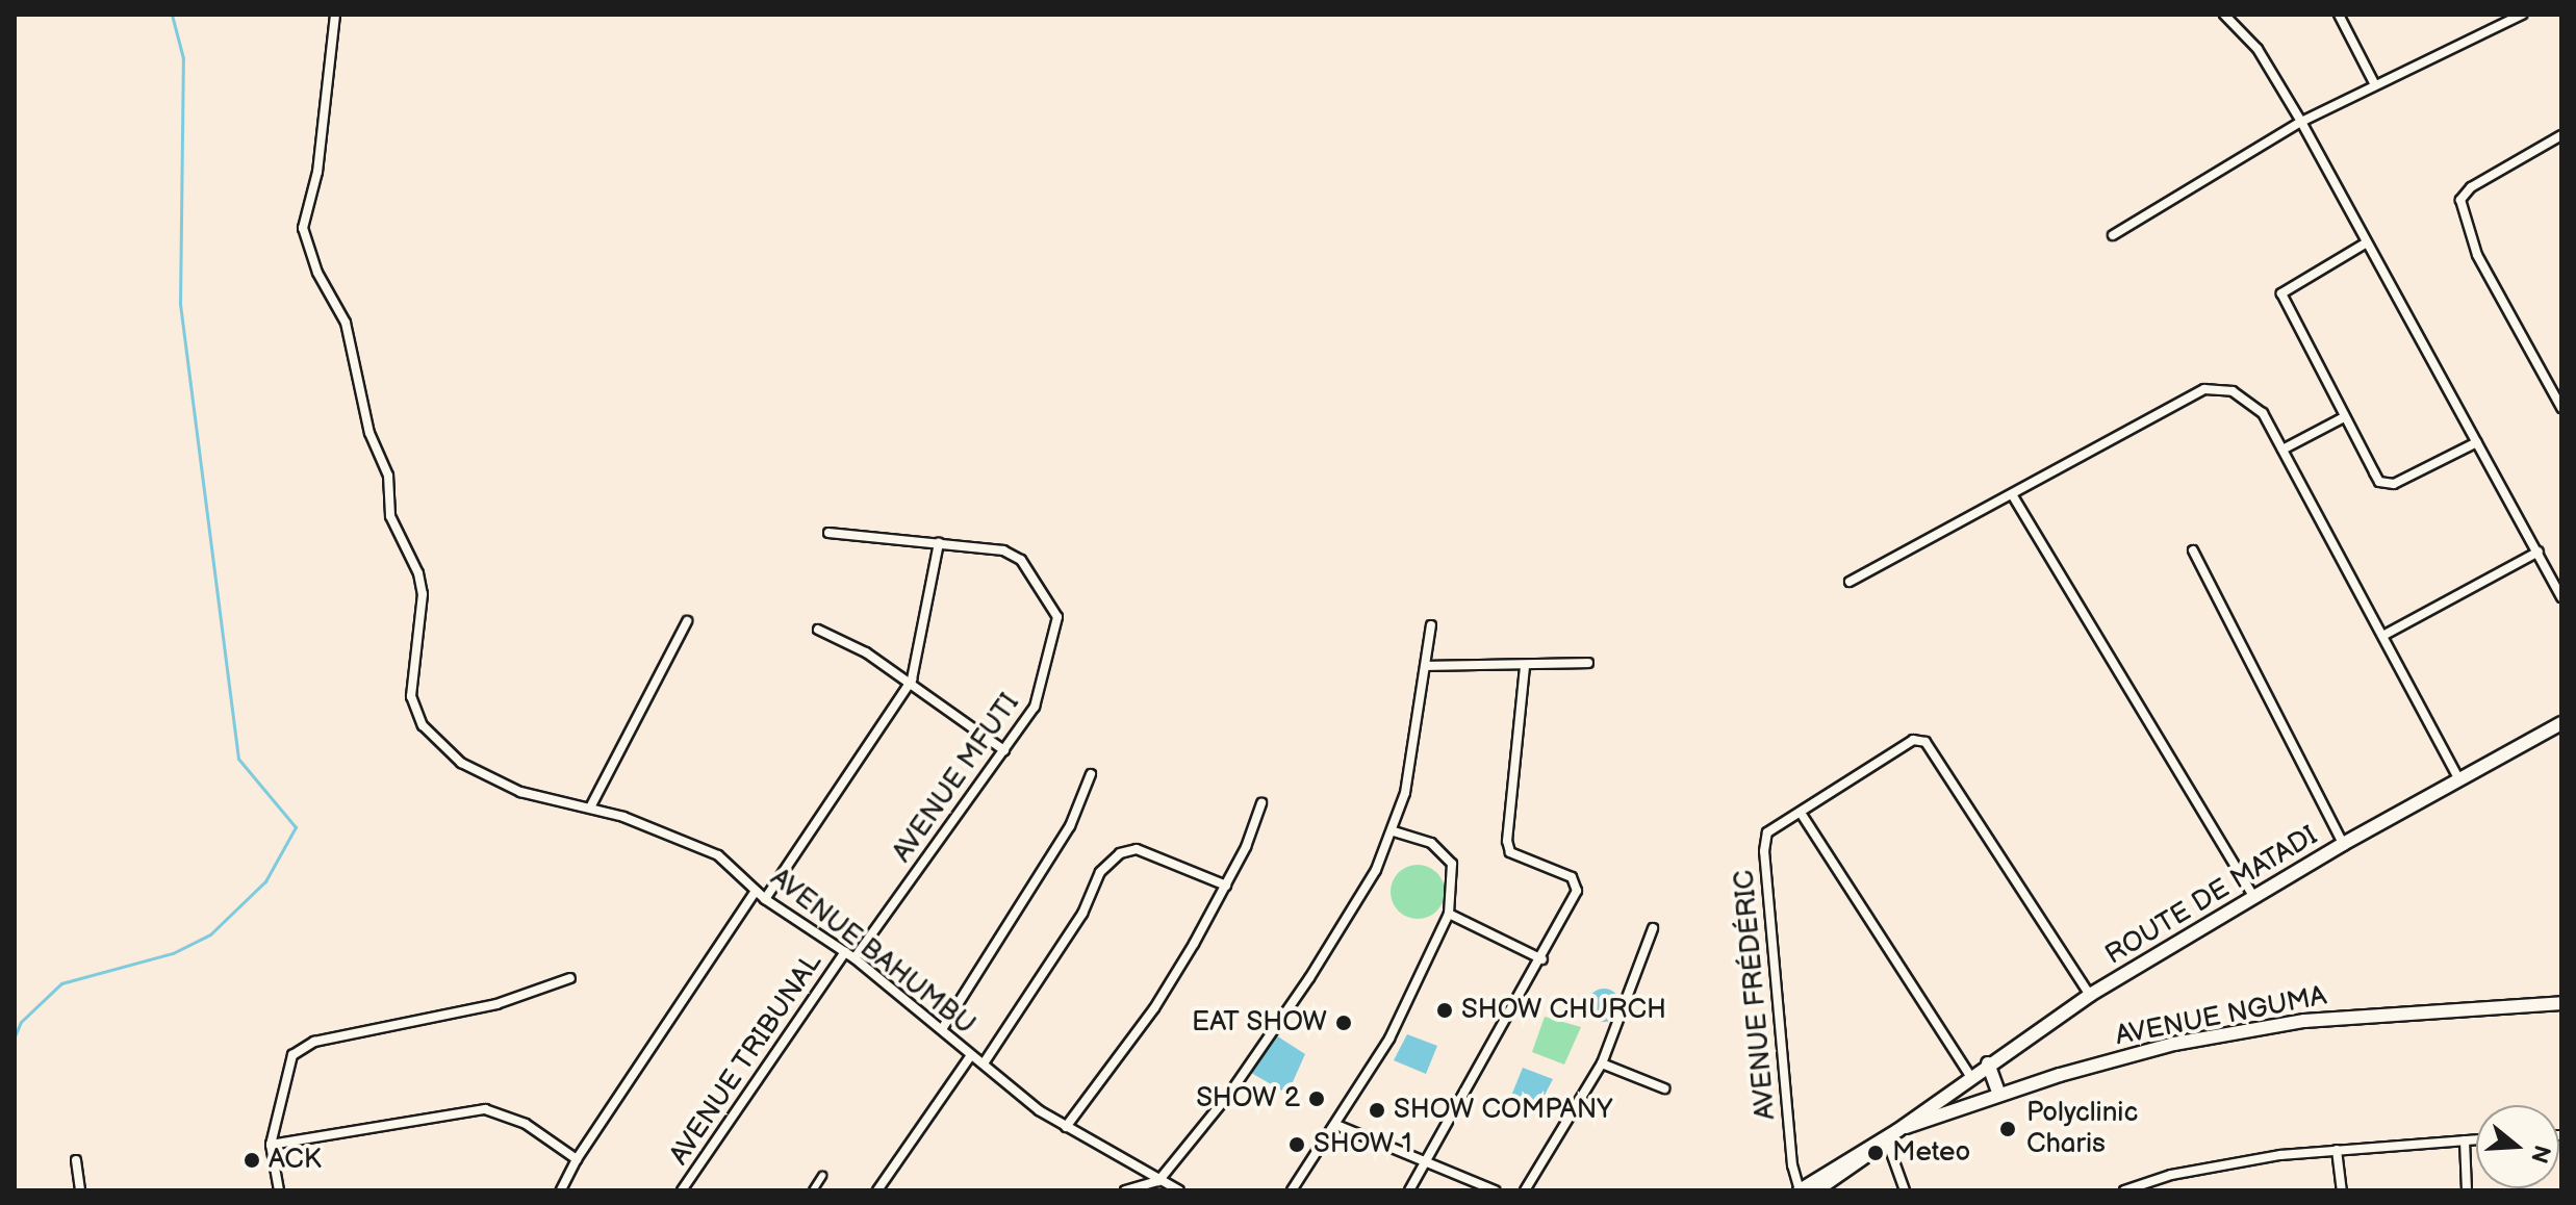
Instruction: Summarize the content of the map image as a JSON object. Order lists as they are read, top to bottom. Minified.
{"streets":{"main road":["ROUTE DE MATADI","AVENUE NGUMA"],"street":["AVENUE MFUTI","AVENUE BAHUMBU","AVENUE FRÉDÉRIC","AVENUE TRIBUNAL"]},"crossings":[["AVENUE MFUTI","AVENUE BAHUMBU"],["ROUTE DE MATADI","AVENUE FRÉDÉRIC"],["ROUTE DE MATADI","AVENUE NGUMA"],["AVENUE BAHUMBU","AVENUE TRIBUNAL"]],"places":["SHOW CHURCH","EAT SHOW","SHOW 2","SHOW COMPANY","Polyclinic Charis","SHOW 1","Meteo","ACK"],"north":"right"}
